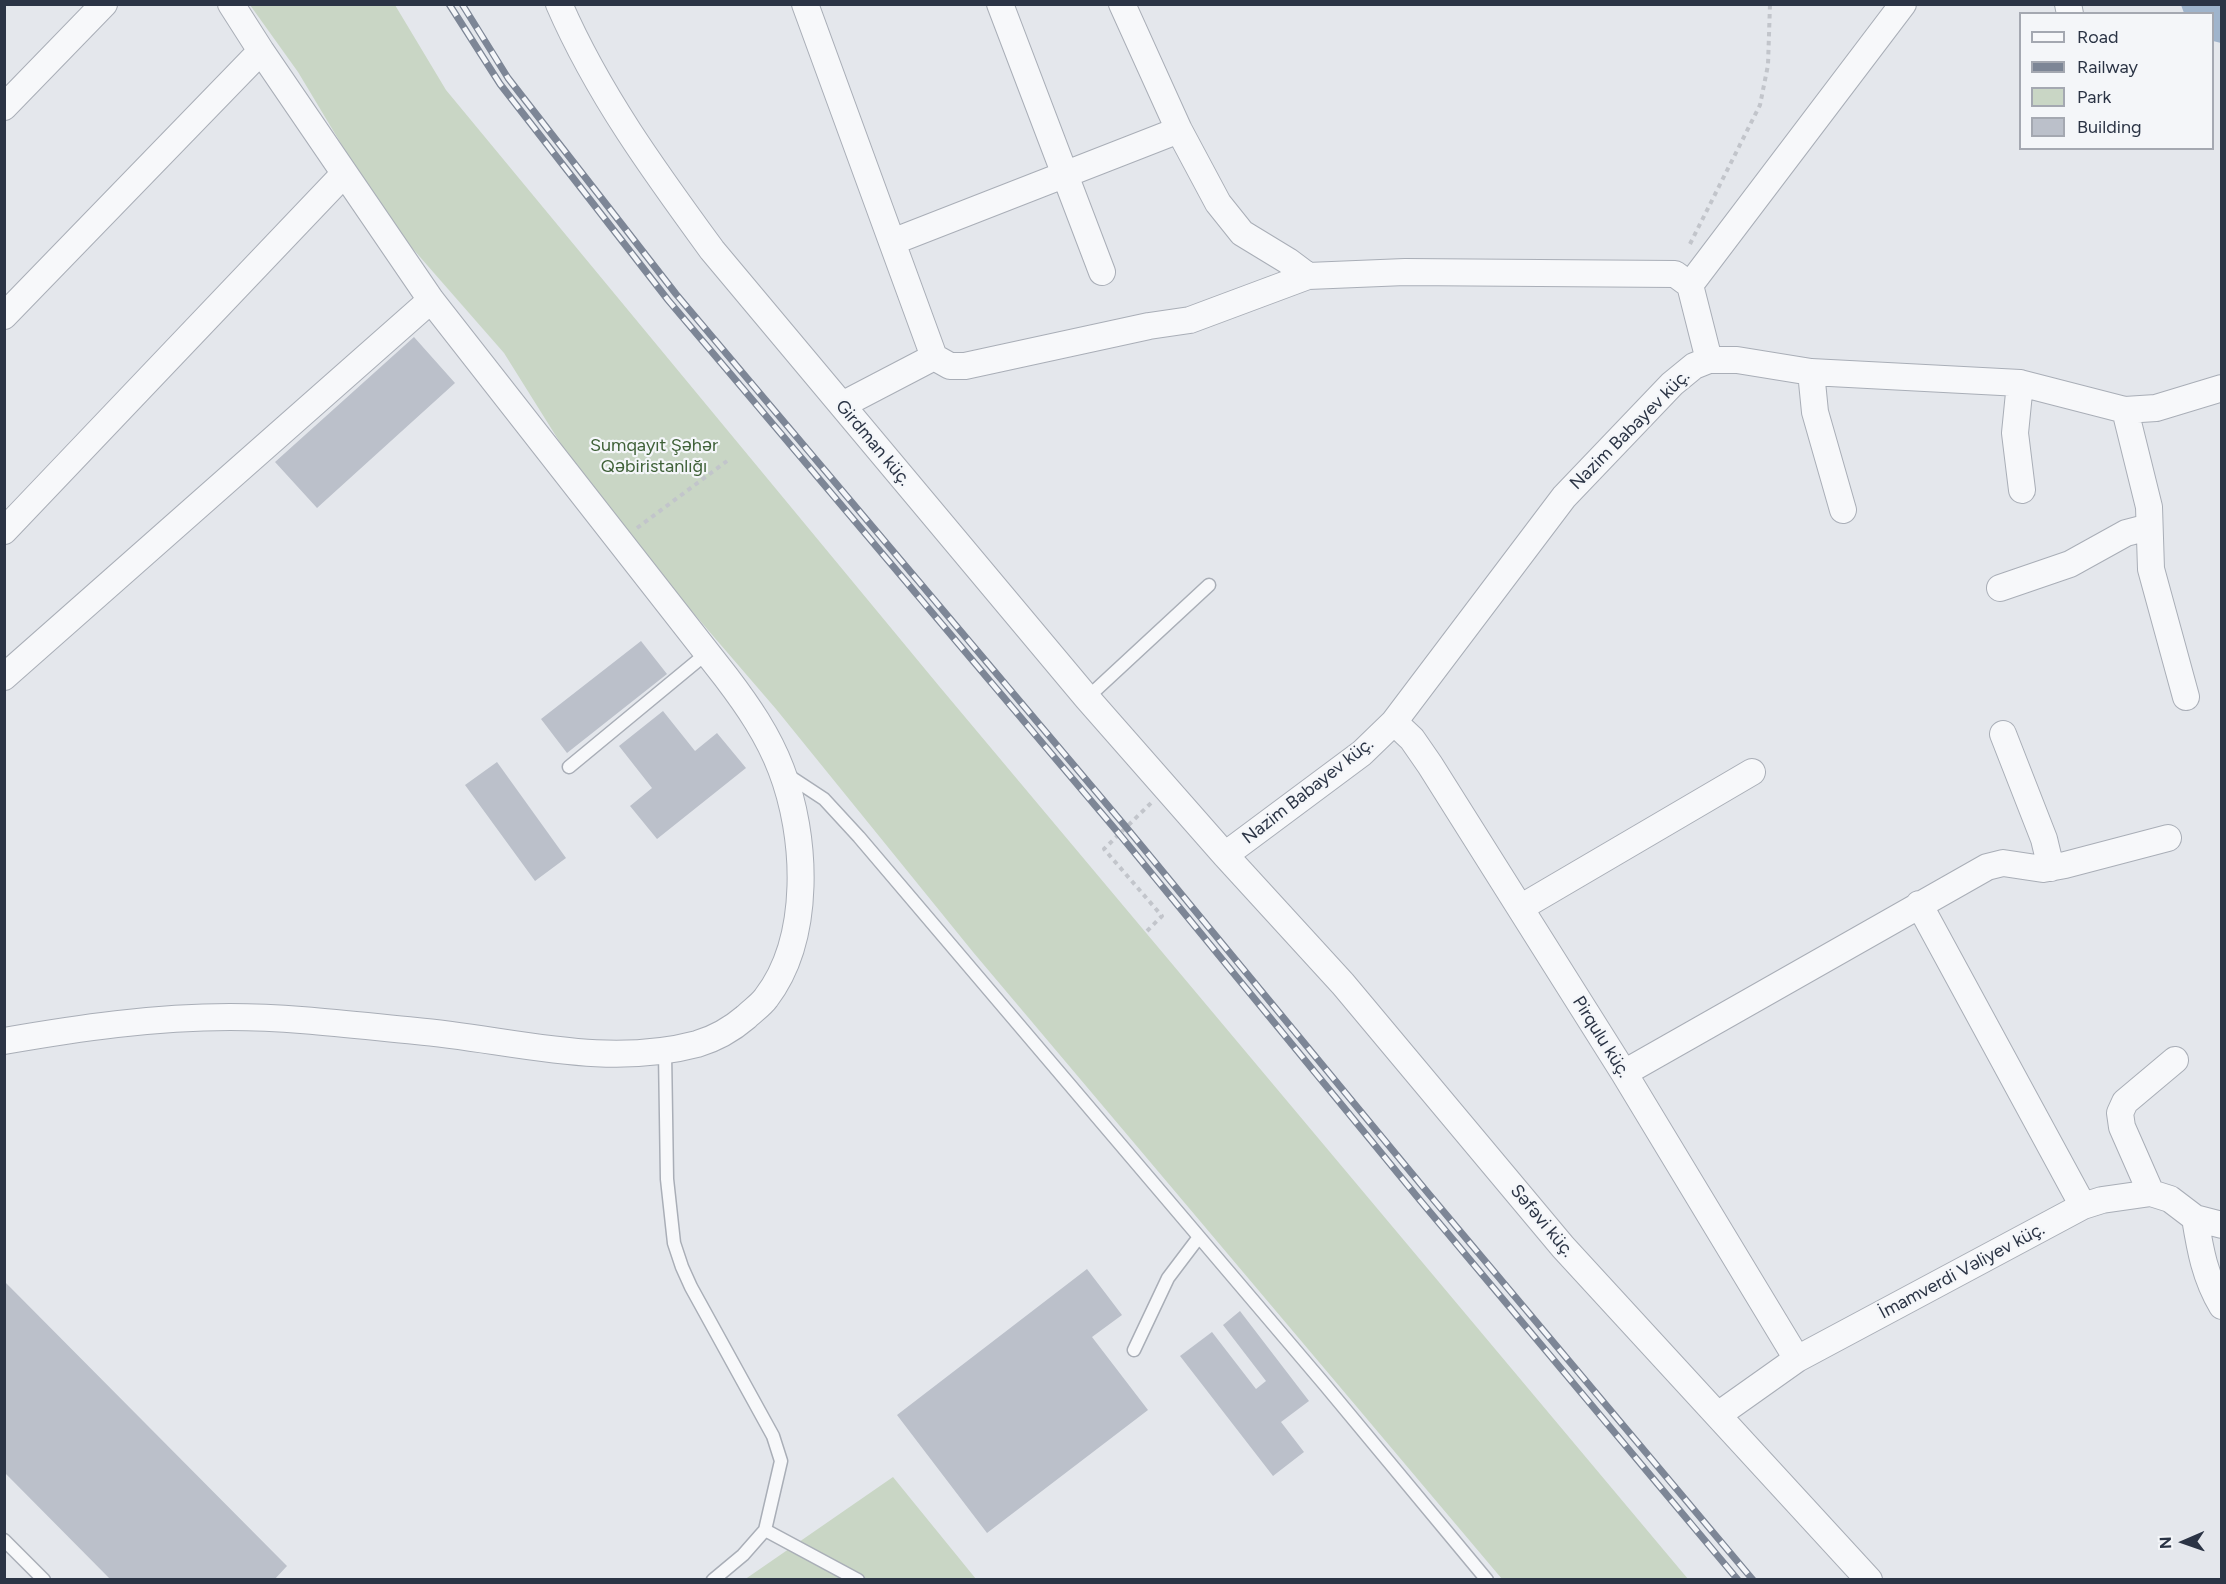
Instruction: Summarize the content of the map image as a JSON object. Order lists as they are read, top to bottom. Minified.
{"streets":{"street":["Nazim Babayev küç.","Girdman küç.","Pirqulu küç.","Səfəvi küç.","İmamverdi Vəliyev küç."]},"crossings":[["Nazim Babayev küç.","Girdman küç."],["Nazim Babayev küç.","Pirqulu küç."],["Nazim Babayev küç.","Səfəvi küç."],["Girdman küç.","Səfəvi küç."],["Pirqulu küç.","İmamverdi Vəliyev küç."],["Səfəvi küç.","İmamverdi Vəliyev küç."]],"parks":["Sumqayıt Şəhər Qəbiristanlığı"],"legend":["Road","Railway","Park","Building"],"north":"left"}
